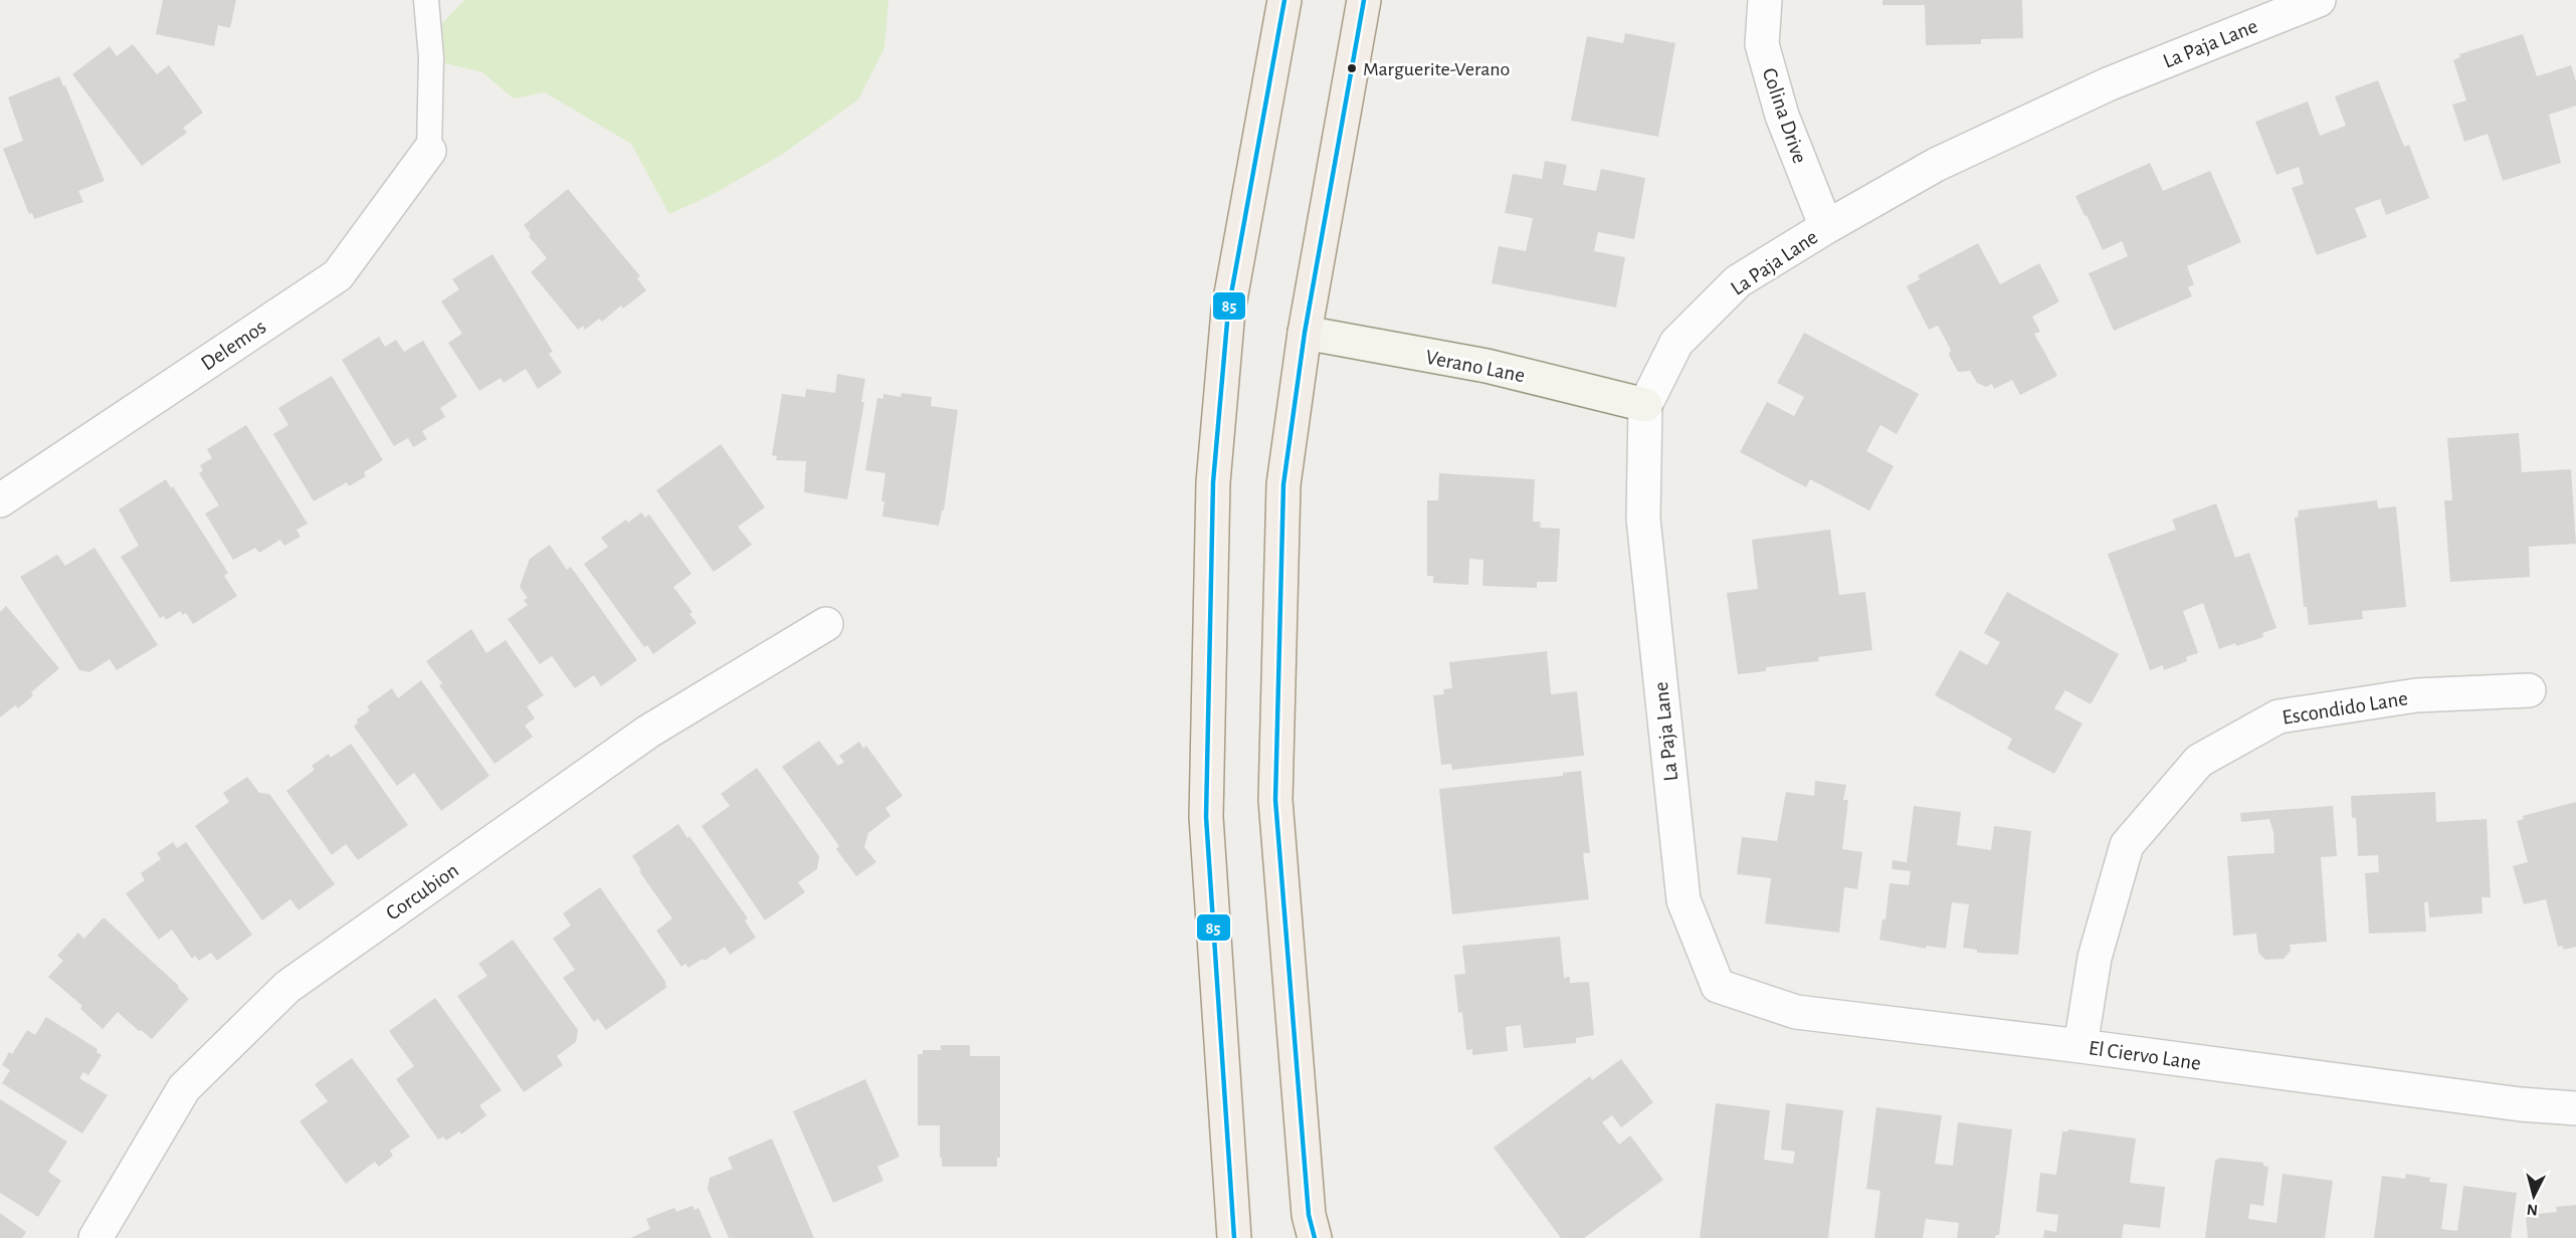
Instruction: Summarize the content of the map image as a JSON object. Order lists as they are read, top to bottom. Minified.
{"streets":{"street":["La Paja Lane","Colina Drive","Delemos","Verano Lane","Escondido Lane","Corcubion","El Ciervo Lane"]},"crossings":[["La Paja Lane","Colina Drive"],["La Paja Lane","Verano Lane"],["La Paja Lane","El Ciervo Lane"],["Escondido Lane","El Ciervo Lane"]],"places":["Marguerite-Verano"],"lines":["transit line 85"],"north":"bottom"}
